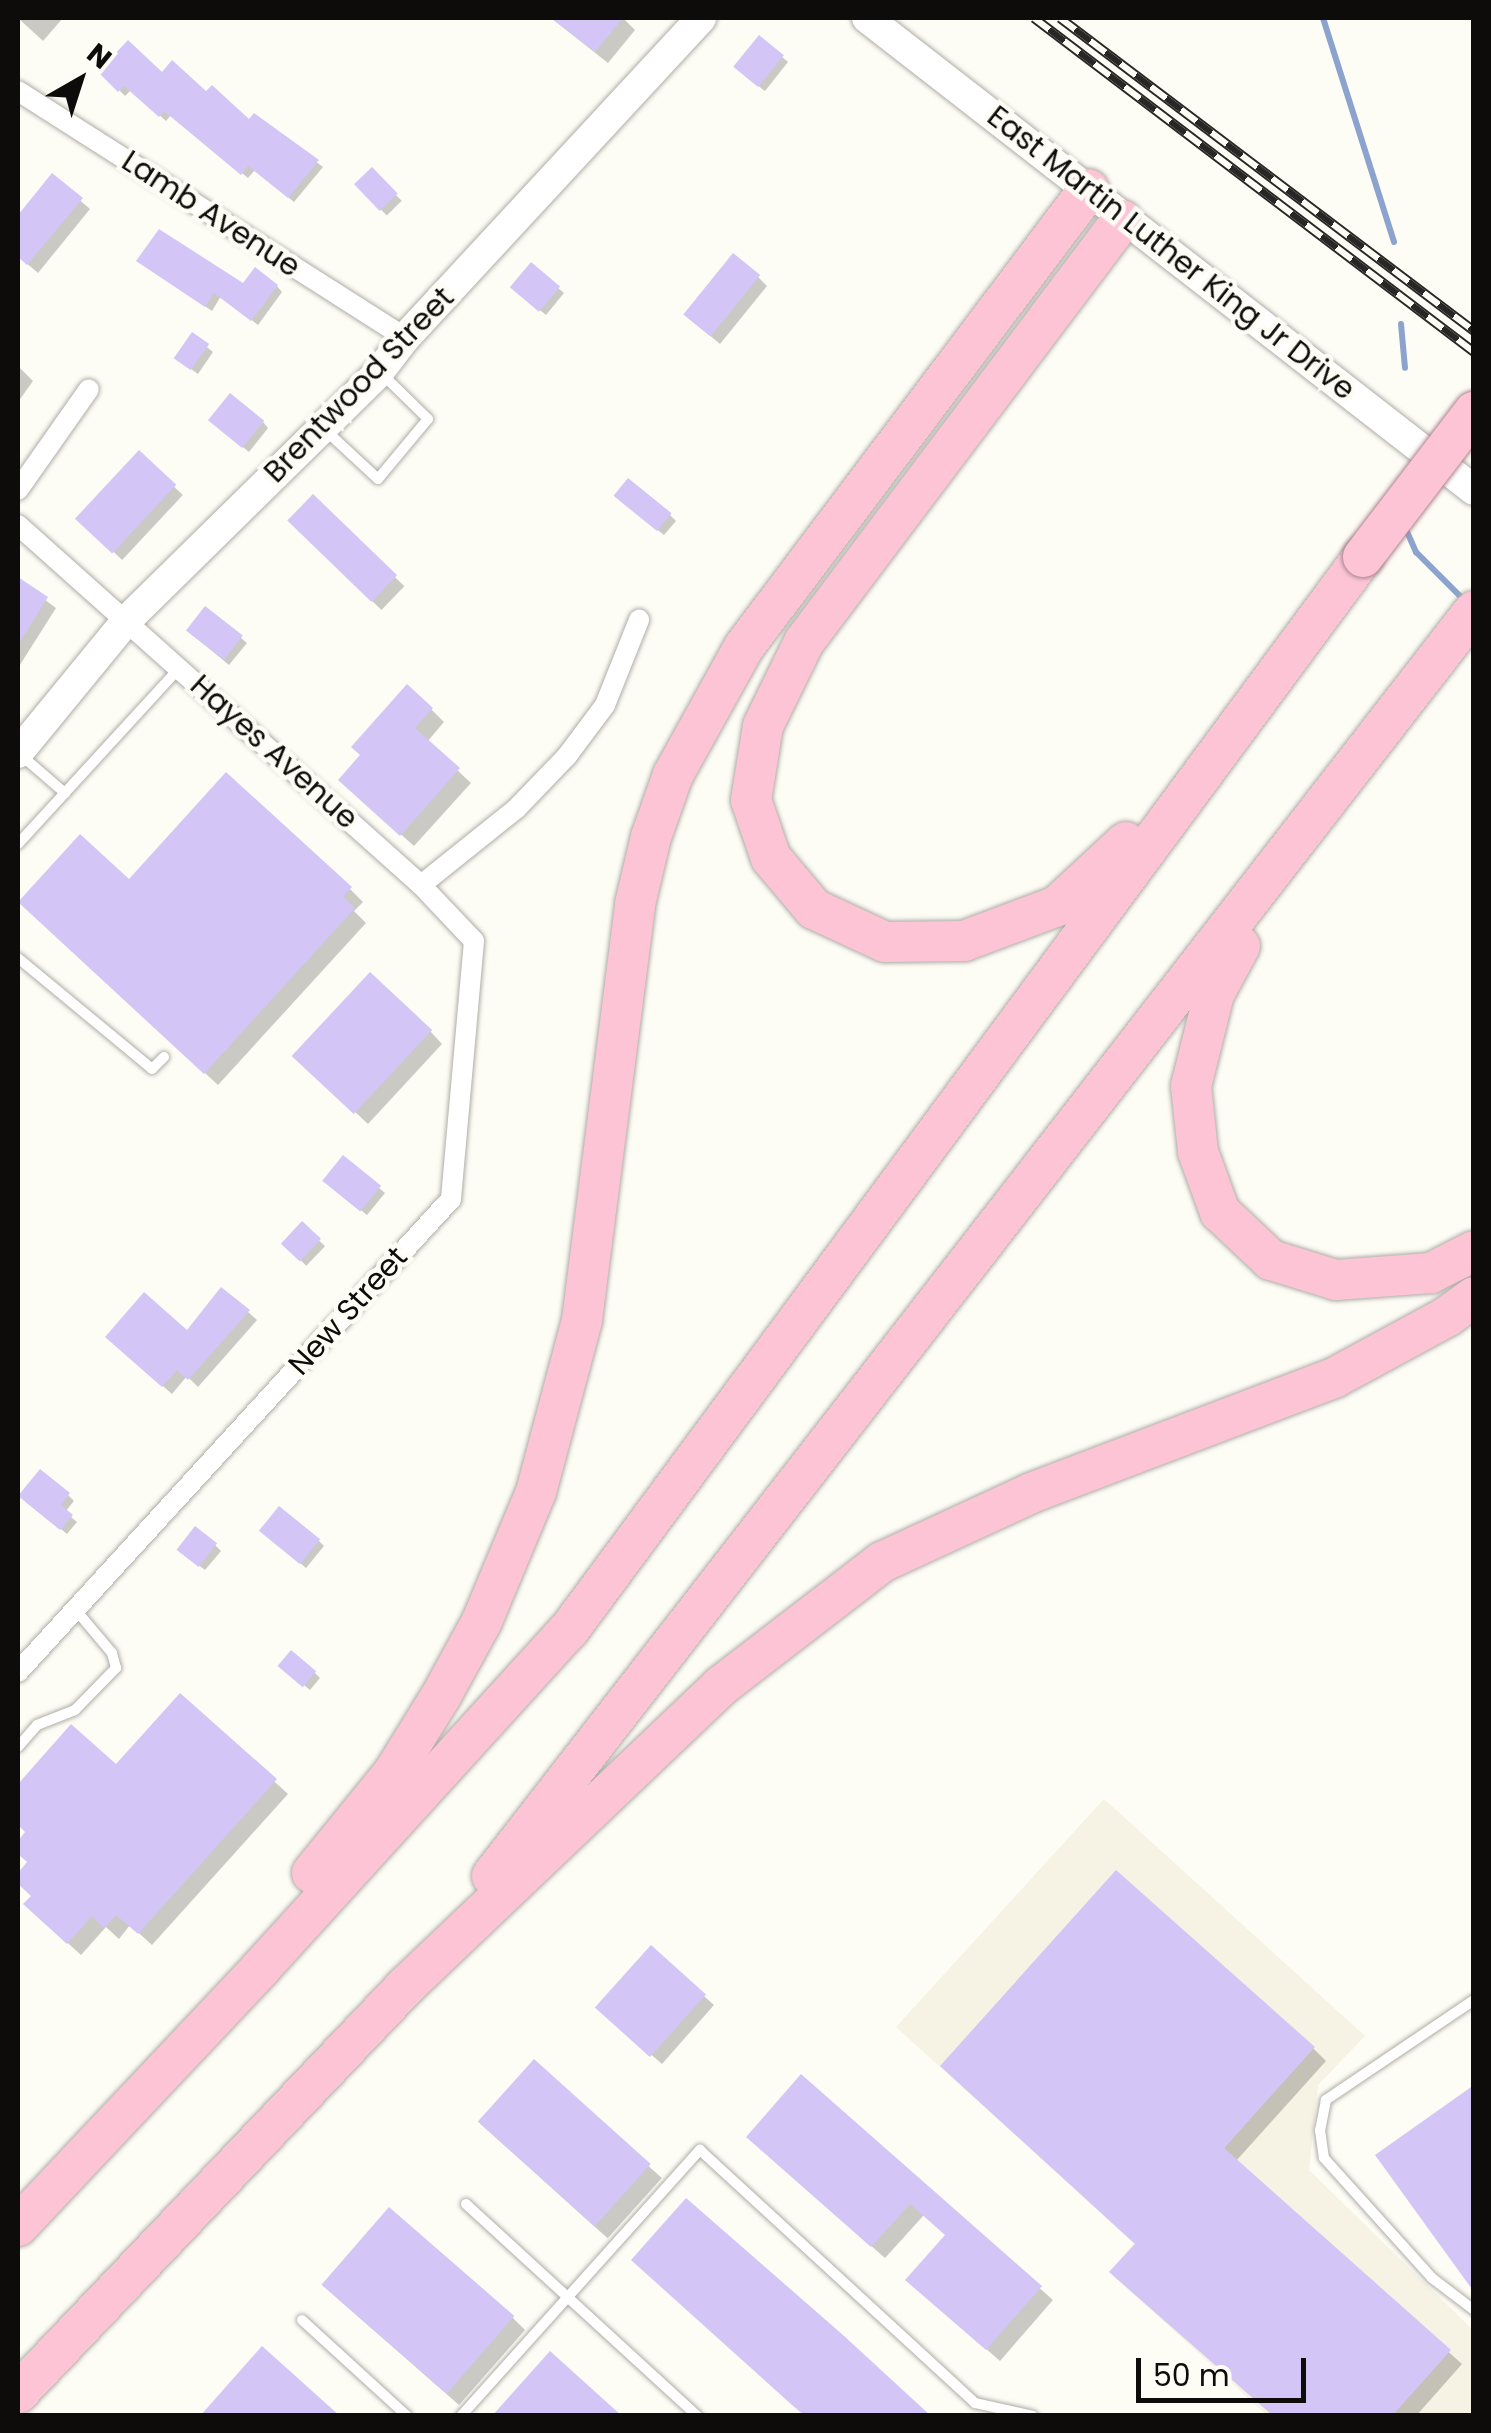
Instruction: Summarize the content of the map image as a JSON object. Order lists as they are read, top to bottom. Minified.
{"streets":{"main road":["East Martin Luther King Jr Drive","Brentwood Street"],"street":["Lamb Avenue","Hayes Avenue","New Street"]},"crossings":[["Lamb Avenue","Brentwood Street"],["Brentwood Street","Hayes Avenue"],["Hayes Avenue","New Street"]],"scale_bar":"50 m","north":"top right"}
